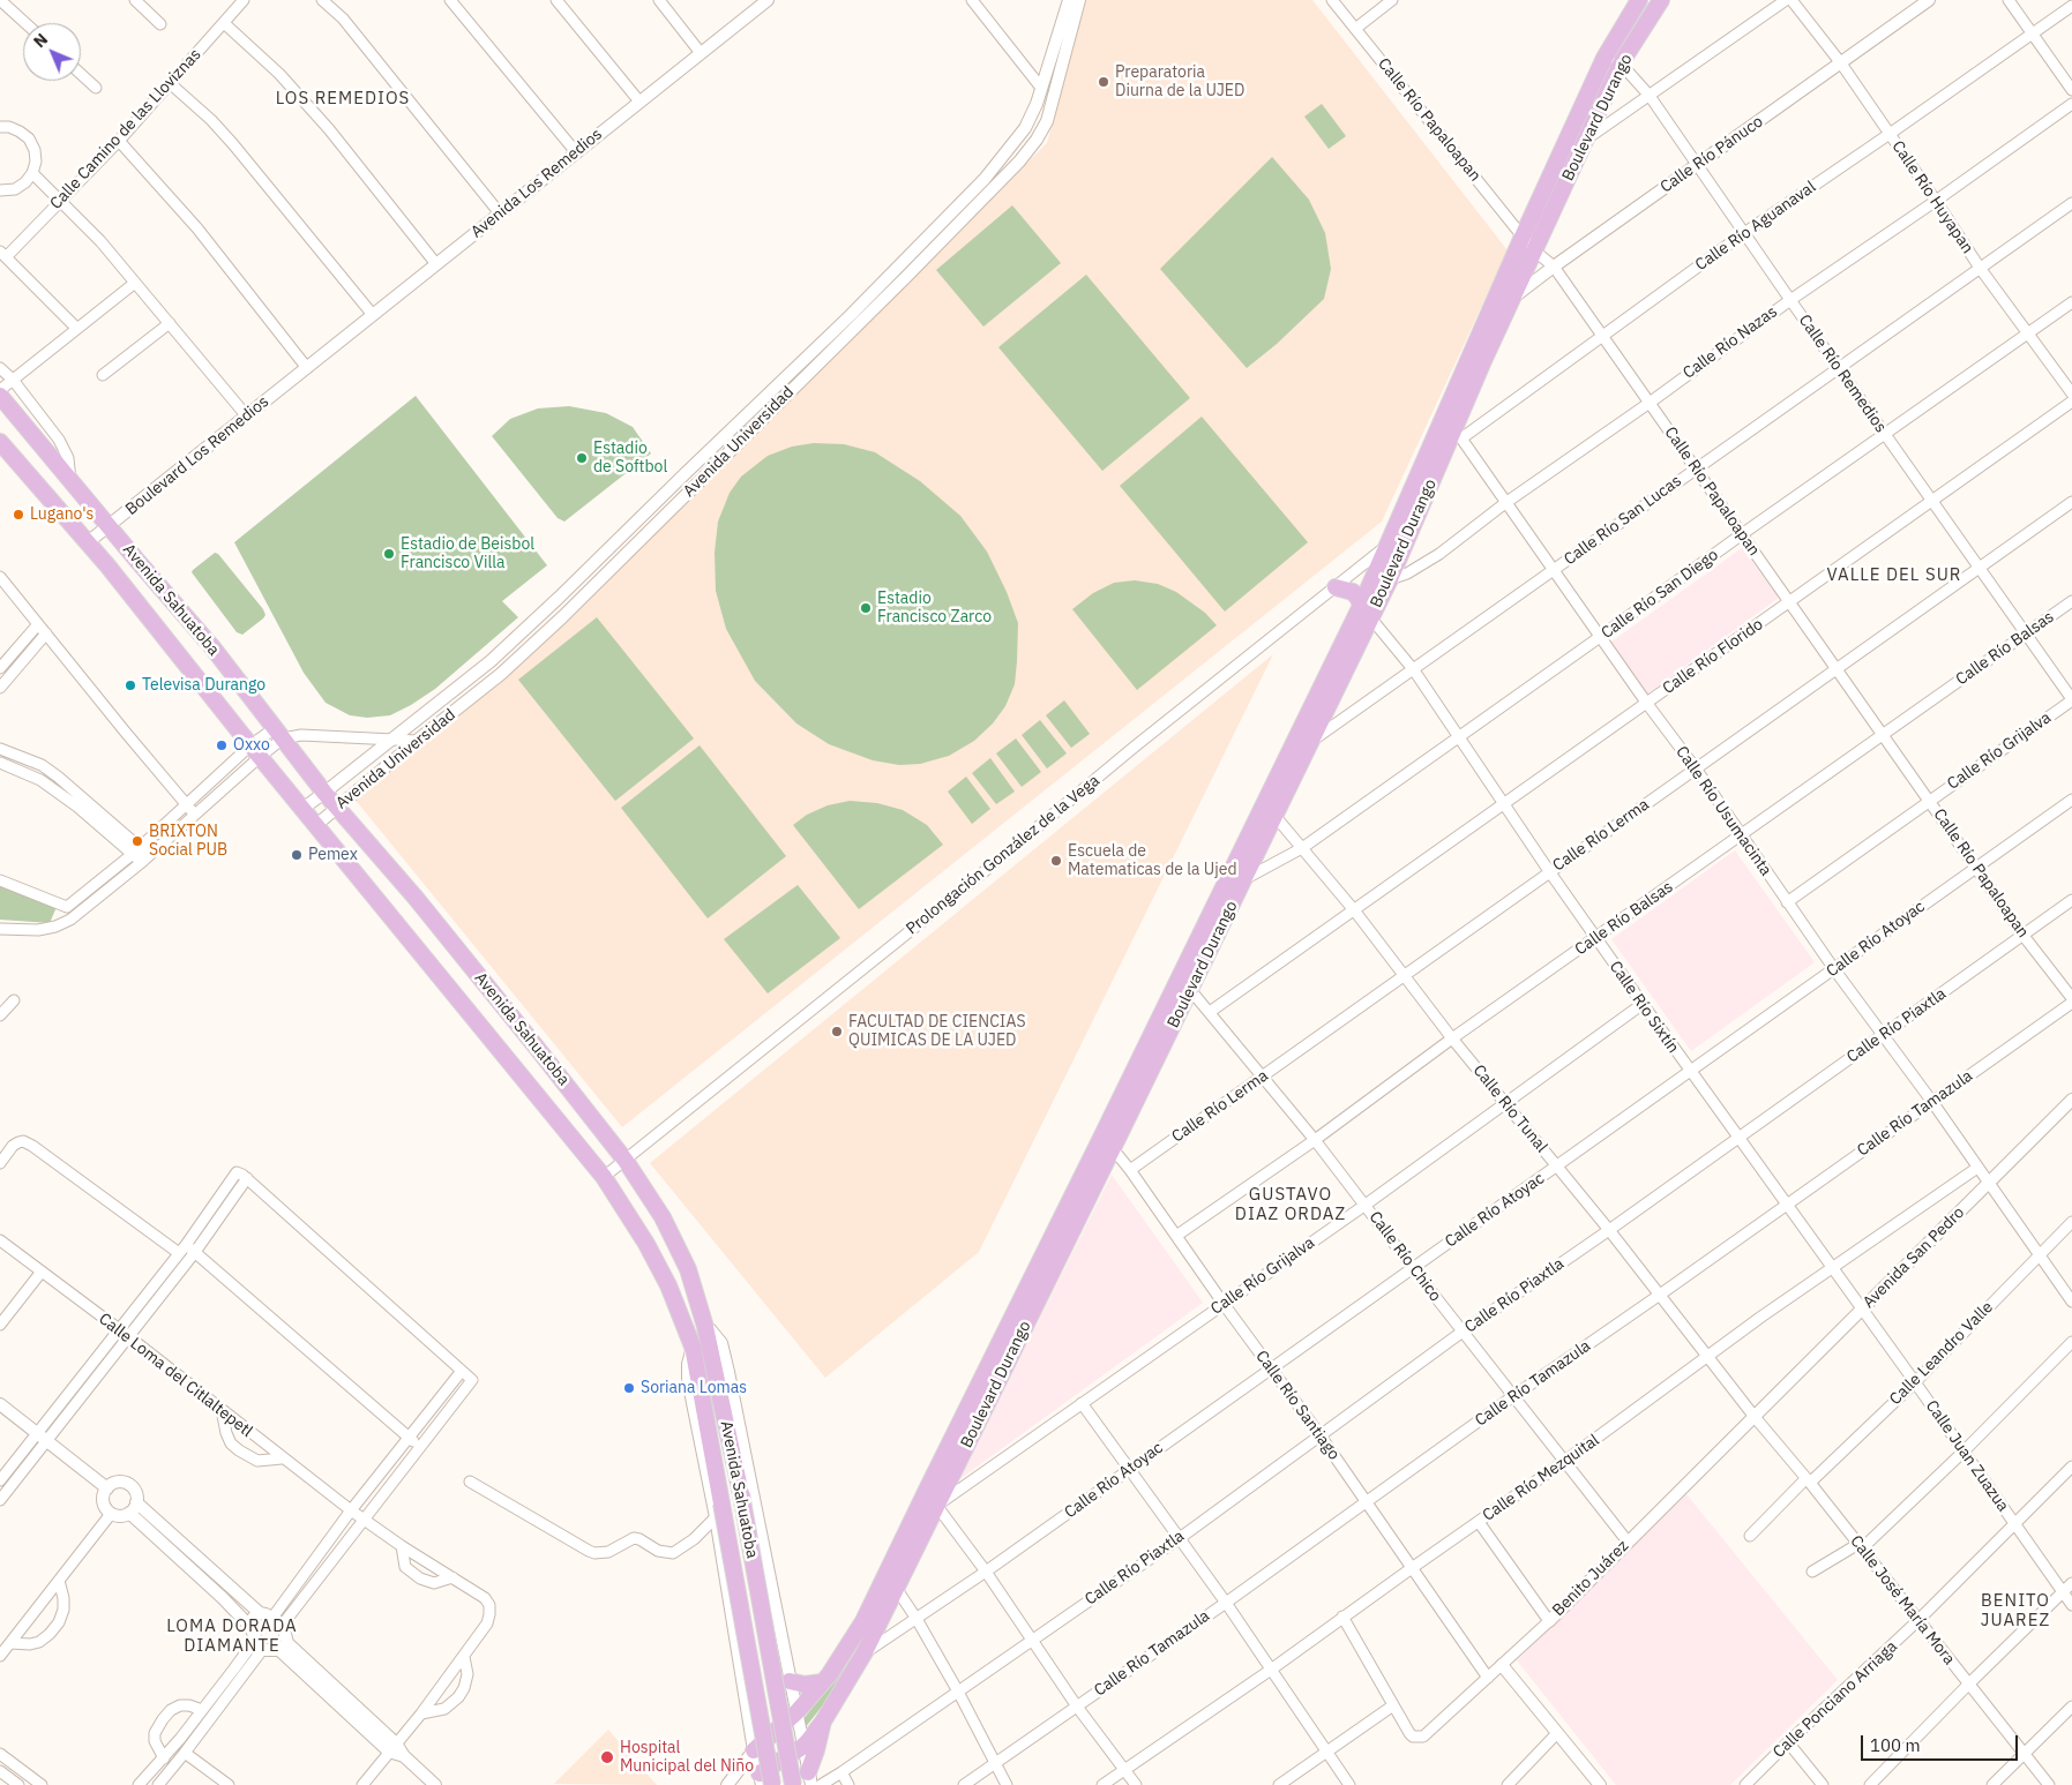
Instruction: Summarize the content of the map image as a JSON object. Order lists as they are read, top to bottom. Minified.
{"streets":{"main road":["Boulevard Durango","Avenida Sahuatoba"],"street":["Calle Río Papaloapan","Calle Camino de las Lloviznas","Calle Río Pánuco","Avenida Los Remedios","Calle Río Huyapan","Calle Río Aguanaval","Calle Río Nazas","Calle Río Remedios","Avenida Universidad","Boulevard Los Remedios","Calle Río San Lucas","Calle Río San Diego","Calle Río Balsas","Calle Río Florido","Calle Río Grijalva","Calle Río Usumacinta","Calle Río Lerma","Prolongación González de la Vega","Calle Río Atoyac","Calle Río Sixtín","Calle Río Piaxtla","Calle Río Tunal","Calle Río Tamazula","Calle Río Chico","Avenida San Pedro","Calle Leandro Valle","Calle Loma del Citlaltepetl","Calle Río Santiago","Calle Juan Zuazua","Calle Río Mezquital","Benito Juárez","Calle José María Mora","Calle Ponciano Arriaga"]},"crossings":[["Boulevard Durango","Calle Río Papaloapan"],["Boulevard Durango","Calle Río Pánuco"],["Boulevard Durango","Calle Río Aguanaval"],["Boulevard Durango","Calle Río Nazas"],["Boulevard Durango","Calle Río Remedios"],["Boulevard Durango","Calle Río San Lucas"],["Boulevard Durango","Calle Río San Diego"],["Boulevard Durango","Calle Río Grijalva"],["Boulevard Durango","Calle Río Usumacinta"],["Boulevard Durango","Prolongación González de la Vega"],["Boulevard Durango","Calle Río Atoyac"],["Boulevard Durango","Calle Río Sixtín"],["Boulevard Durango","Calle Río Tunal"],["Boulevard Durango","Calle Río Chico"],["Boulevard Durango","Calle Río Santiago"],["Calle Río Papaloapan","Calle Río Pánuco"],["Calle Río Papaloapan","Calle Río Aguanaval"],["Calle Río Papaloapan","Calle Río Nazas"],["Calle Río Papaloapan","Calle Río San Lucas"],["Calle Río Papaloapan","Calle Río San Diego"],["Calle Río Papaloapan","Calle Río Balsas"],["Calle Río Papaloapan","Calle Río Florido"],["Calle Río Papaloapan","Calle Río Grijalva"],["Calle Río Papaloapan","Calle Río Lerma"],["Calle Río Papaloapan","Calle Río Atoyac"],["Calle Río Papaloapan","Calle Río Piaxtla"],["Calle Río Papaloapan","Calle Río Tamazula"],["Calle Río Pánuco","Calle Río Huyapan"],["Calle Río Pánuco","Calle Río Remedios"],["Avenida Los Remedios","Boulevard Los Remedios"],["Calle Río Huyapan","Calle Río Aguanaval"],["Calle Río Huyapan","Calle Río Nazas"],["Calle Río Huyapan","Calle Río San Lucas"],["Calle Río Huyapan","Calle Río San Diego"],["Calle Río Aguanaval","Calle Río Remedios"],["Calle Río Aguanaval","Calle Río Usumacinta"],["Calle Río Nazas","Calle Río Remedios"],["Calle Río Nazas","Calle Río Usumacinta"],["Calle Río Remedios","Calle Río San Lucas"],["Calle Río Remedios","Calle Río San Diego"],["Calle Río Remedios","Calle Río Balsas"],["Calle Río Remedios","Calle Río Florido"],["Calle Río Remedios","Calle Río Grijalva"],["Calle Río Remedios","Calle Río Lerma"],["Avenida Universidad","Avenida Sahuatoba"],["Boulevard Los Remedios","Avenida Sahuatoba"],["Calle Río San Lucas","Calle Río Usumacinta"],["Calle Río San Lucas","Calle Río Sixtín"],["Calle Río San Diego","Calle Río Usumacinta"],["Calle Río San Diego","Calle Río Sixtín"],["Calle Río San Diego","Calle Río Tunal"],["Avenida Sahuatoba","Prolongación González de la Vega"],["Calle Río Balsas","Calle Río Usumacinta"],["Calle Río Balsas","Calle Río Sixtín"],["Calle Río Balsas","Calle Río Tunal"],["Calle Río Balsas","Calle Río Chico"],["Calle Río Balsas","Calle Río Santiago"],["Calle Río Florido","Calle Río Usumacinta"],["Calle Río Florido","Calle Río Sixtín"],["Calle Río Florido","Calle Río Tunal"],["Calle Río Florido","Calle Río Chico"],["Calle Río Grijalva","Calle Río Usumacinta"],["Calle Río Grijalva","Calle Río Sixtín"],["Calle Río Grijalva","Calle Río Tunal"],["Calle Río Grijalva","Calle Río Chico"],["Calle Río Grijalva","Calle Río Santiago"],["Calle Río Usumacinta","Calle Río Lerma"],["Calle Río Usumacinta","Calle Río Atoyac"],["Calle Río Usumacinta","Calle Río Piaxtla"],["Calle Río Usumacinta","Calle Río Tamazula"],["Calle Río Usumacinta","Avenida San Pedro"],["Calle Río Usumacinta","Calle Leandro Valle"],["Calle Río Usumacinta","Calle Río Mezquital"],["Calle Río Lerma","Calle Río Sixtín"],["Calle Río Lerma","Calle Río Tunal"],["Calle Río Lerma","Calle Río Chico"],["Calle Río Lerma","Calle Río Santiago"],["Calle Río Atoyac","Calle Río Sixtín"],["Calle Río Atoyac","Calle Río Tunal"],["Calle Río Atoyac","Calle Río Chico"],["Calle Río Atoyac","Calle Río Santiago"],["Calle Río Sixtín","Calle Río Piaxtla"],["Calle Río Sixtín","Calle Río Tamazula"],["Calle Río Sixtín","Avenida San Pedro"],["Calle Río Sixtín","Calle Juan Zuazua"],["Calle Río Sixtín","Calle Río Mezquital"],["Calle Río Piaxtla","Calle Río Tunal"],["Calle Río Piaxtla","Calle Río Chico"],["Calle Río Piaxtla","Calle Río Santiago"],["Calle Río Tunal","Calle Río Tamazula"],["Calle Río Tunal","Avenida San Pedro"],["Calle Río Tunal","Calle Río Mezquital"],["Calle Río Tunal","Benito Juárez"],["Calle Río Tunal","Calle José María Mora"],["Calle Río Tamazula","Calle Río Chico"],["Calle Río Tamazula","Calle Río Santiago"],["Calle Río Chico","Calle Río Mezquital"],["Calle Río Chico","Benito Juárez"],["Avenida San Pedro","Calle Juan Zuazua"],["Avenida San Pedro","Benito Juárez"],["Avenida San Pedro","Calle José María Mora"],["Calle Leandro Valle","Calle Juan Zuazua"],["Calle Leandro Valle","Calle José María Mora"],["Calle Río Santiago","Calle Río Mezquital"],["Calle Río Santiago","Benito Juárez"],["Calle Juan Zuazua","Calle Ponciano Arriaga"],["Benito Juárez","Calle José María Mora"],["Calle José María Mora","Calle Ponciano Arriaga"]],"districts":["LOS REMEDIOS","VALLE DEL SUR","GUSTAVO DIAZ ORDAZ","BENITO JUAREZ","LOMA DORADA DIAMANTE"],"places":["Preparatoria Diurna de la UJED","Estadio de Softbol","Lugano's","Estadio de Beisbol Francisco Villa","Estadio Francisco Zarco","Televisa Durango","Oxxo","BRIXTON Social PUB","Pemex","Escuela de Matematicas de la Ujed","FACULTAD DE CIENCIAS QUIMICAS DE LA UJED","Soriana Lomas","Hospital Municipal del Niño"],"scale_bar":"100 m","north":"top left"}
